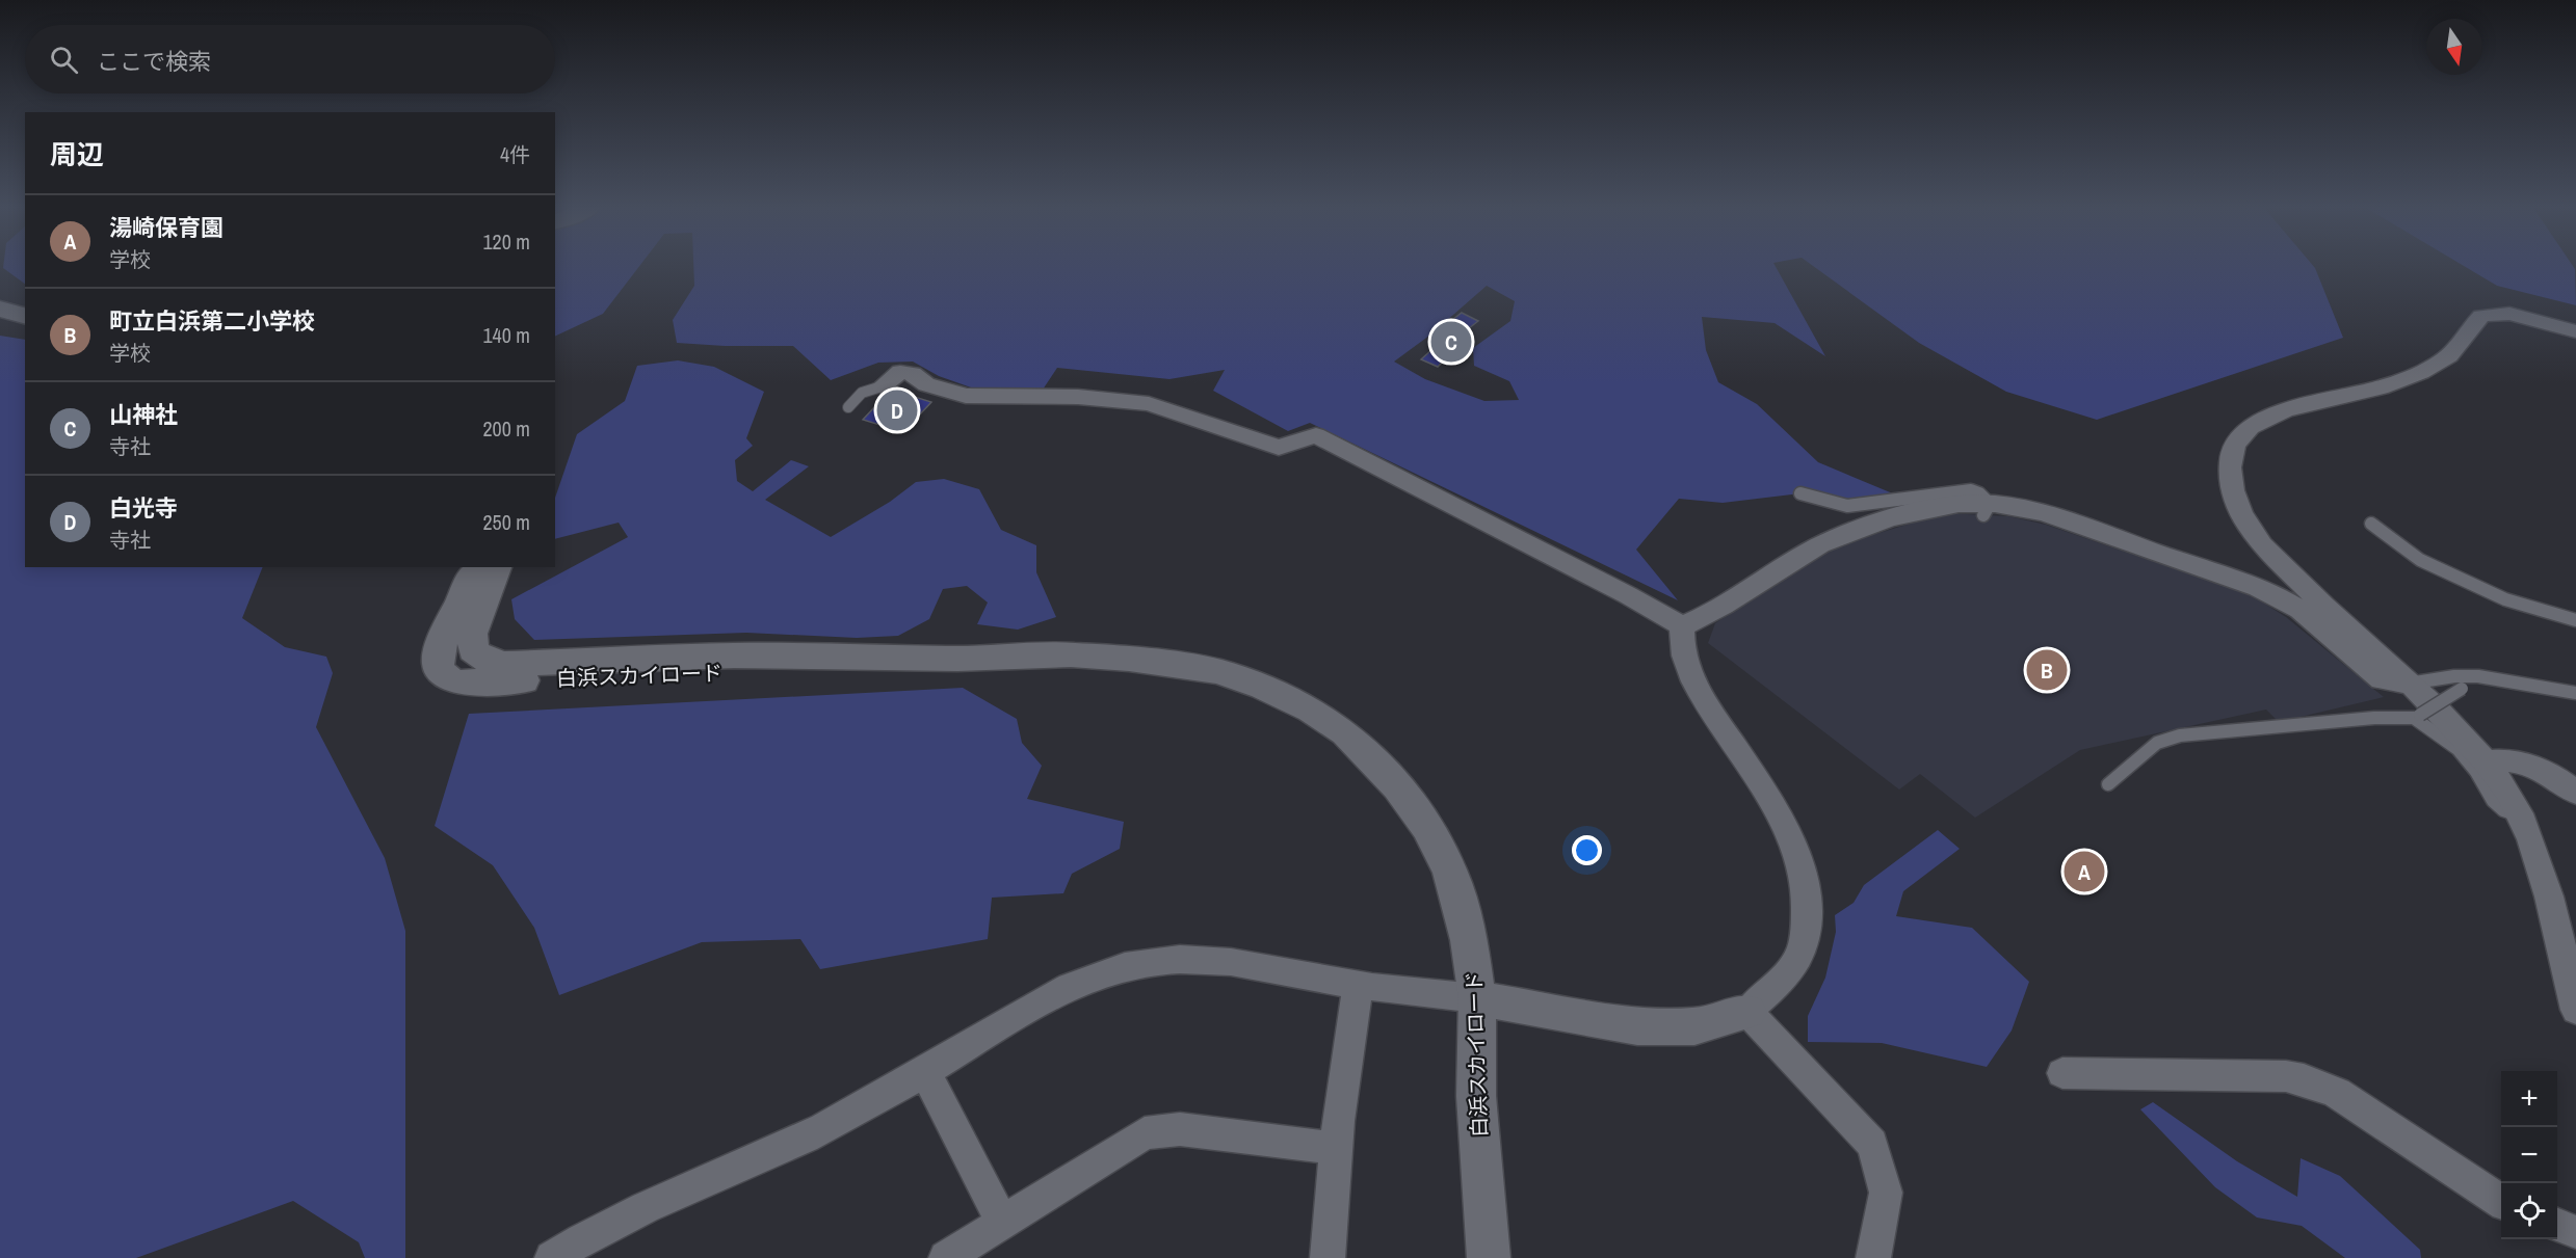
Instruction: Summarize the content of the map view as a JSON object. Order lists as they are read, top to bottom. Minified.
{"streets":{"street":["白浜スカイロード"]},"north":"bottom","page":{"search":"ここで検索","heading":["周辺","4件"],"list":[{"mark":"A","name":"湯崎保育園","note":"学校","value":"120 m"},{"mark":"B","name":"町立白浜第二小学校","note":"学校","value":"140 m"},{"mark":"C","name":"山神社","note":"寺社","value":"200 m"},{"mark":"D","name":"白光寺","note":"寺社","value":"250 m"}],"pins":["C","D","B","A"],"map_buttons":["+","−"]}}
